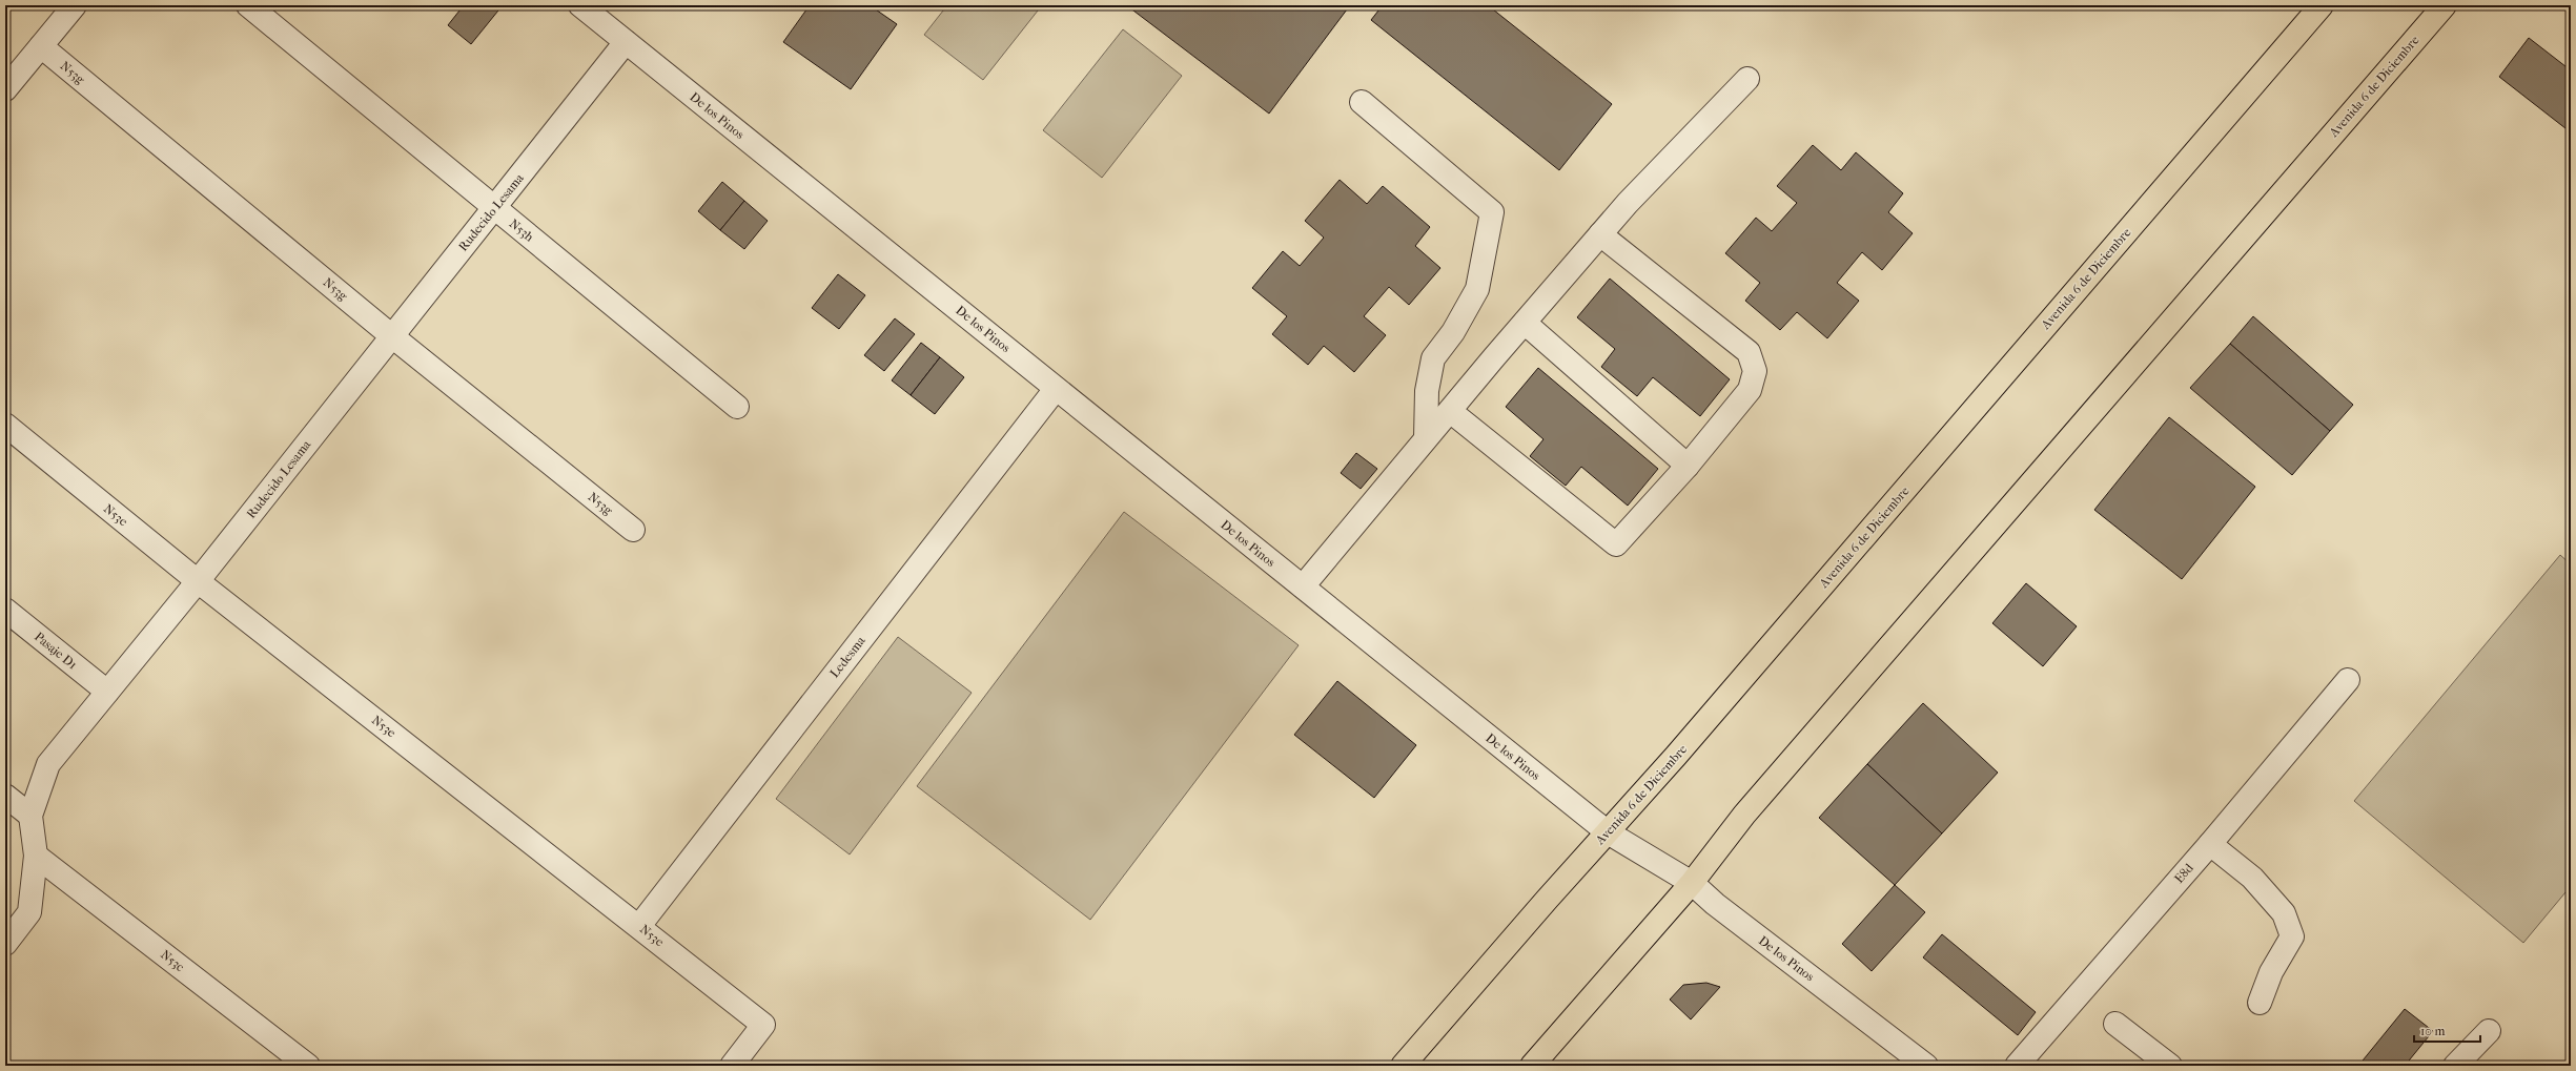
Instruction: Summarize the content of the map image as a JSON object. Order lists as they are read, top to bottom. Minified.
{"streets":{"main road":["Avenida 6 de Diciembre"],"street":["N53g","De los Pinos","Rudecido Lesama","N53h","N53e","Pasaje D1","Ledesma","E8d","N53c"]},"crossings":[["N53g","Rudecido Lesama"],["Avenida 6 de Diciembre","De los Pinos"],["De los Pinos","Rudecido Lesama"],["De los Pinos","Ledesma"],["Rudecido Lesama","N53h"],["Rudecido Lesama","N53e"],["Rudecido Lesama","Pasaje D1"],["Rudecido Lesama","N53c"],["N53e","Ledesma"]],"scale_bar":"10 m"}
